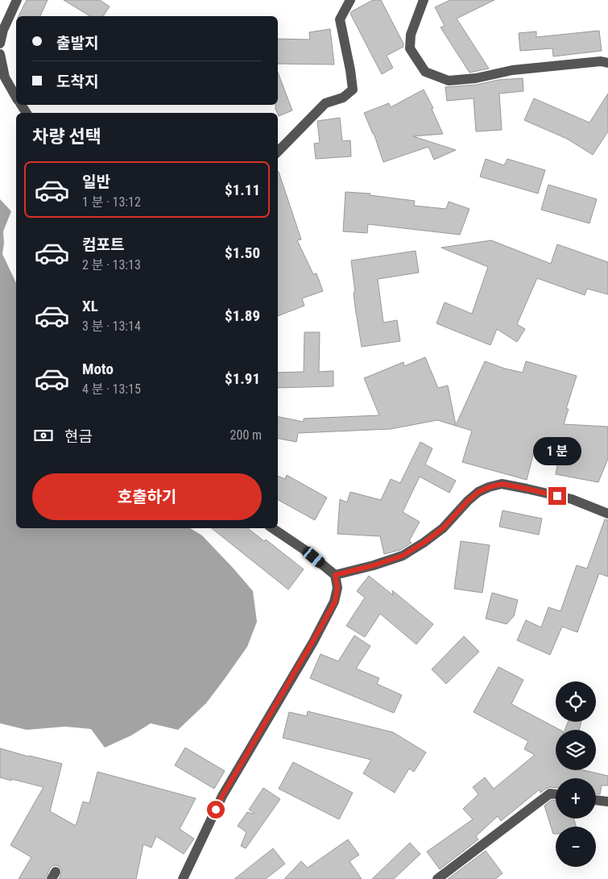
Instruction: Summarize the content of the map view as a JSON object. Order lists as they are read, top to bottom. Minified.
{"page":{"banner":["출발지","도착지"],"heading":"차량 선택","list":[{"name":"일반","note":"1 분 · 13:12","value":"$1.11"},{"name":"컴포트","note":"2 분 · 13:13","value":"$1.50"},{"name":"XL","note":"3 분 · 13:14","value":"$1.89"},{"name":"Moto","note":"4 분 · 13:15","value":"$1.91"}],"pay":["현금","200 m"],"bubble":"1 분","buttons":"호출하기","map_buttons":["+","−"]}}
